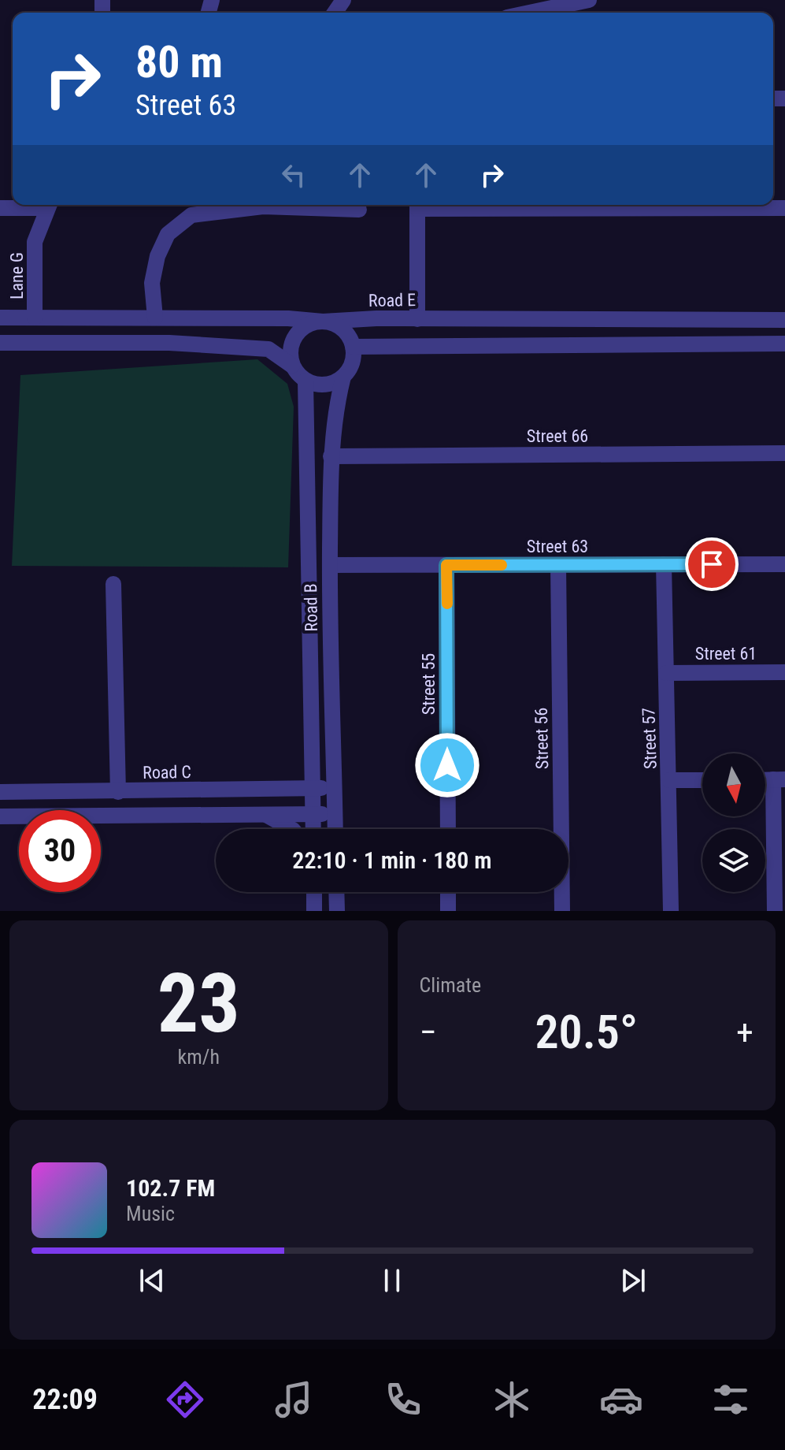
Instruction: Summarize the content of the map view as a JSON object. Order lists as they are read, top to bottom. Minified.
{"streets":{"street":["Lane G","Road E","Street 66","Street 63","Road B","Street 61","Street 55","Street 56","Street 57","Road C"]},"crossings":[["Lane G","Road E"],["Road E","Road B"],["Street 66","Road B"],["Street 63","Road B"],["Street 63","Street 55"],["Street 63","Street 56"],["Street 63","Street 57"],["Road B","Road C"],["Street 61","Street 57"]],"north":"bottom","page":{"turn":["80 m","Street 63"],"limit":"30","trip":"22:10 · 1 min · 180 m","tile":[["23","km/h"],"Climate"],"heat":["−","20.5°","+"],"song":["102.7 FM","Music"],"tabs":"22:09"}}
